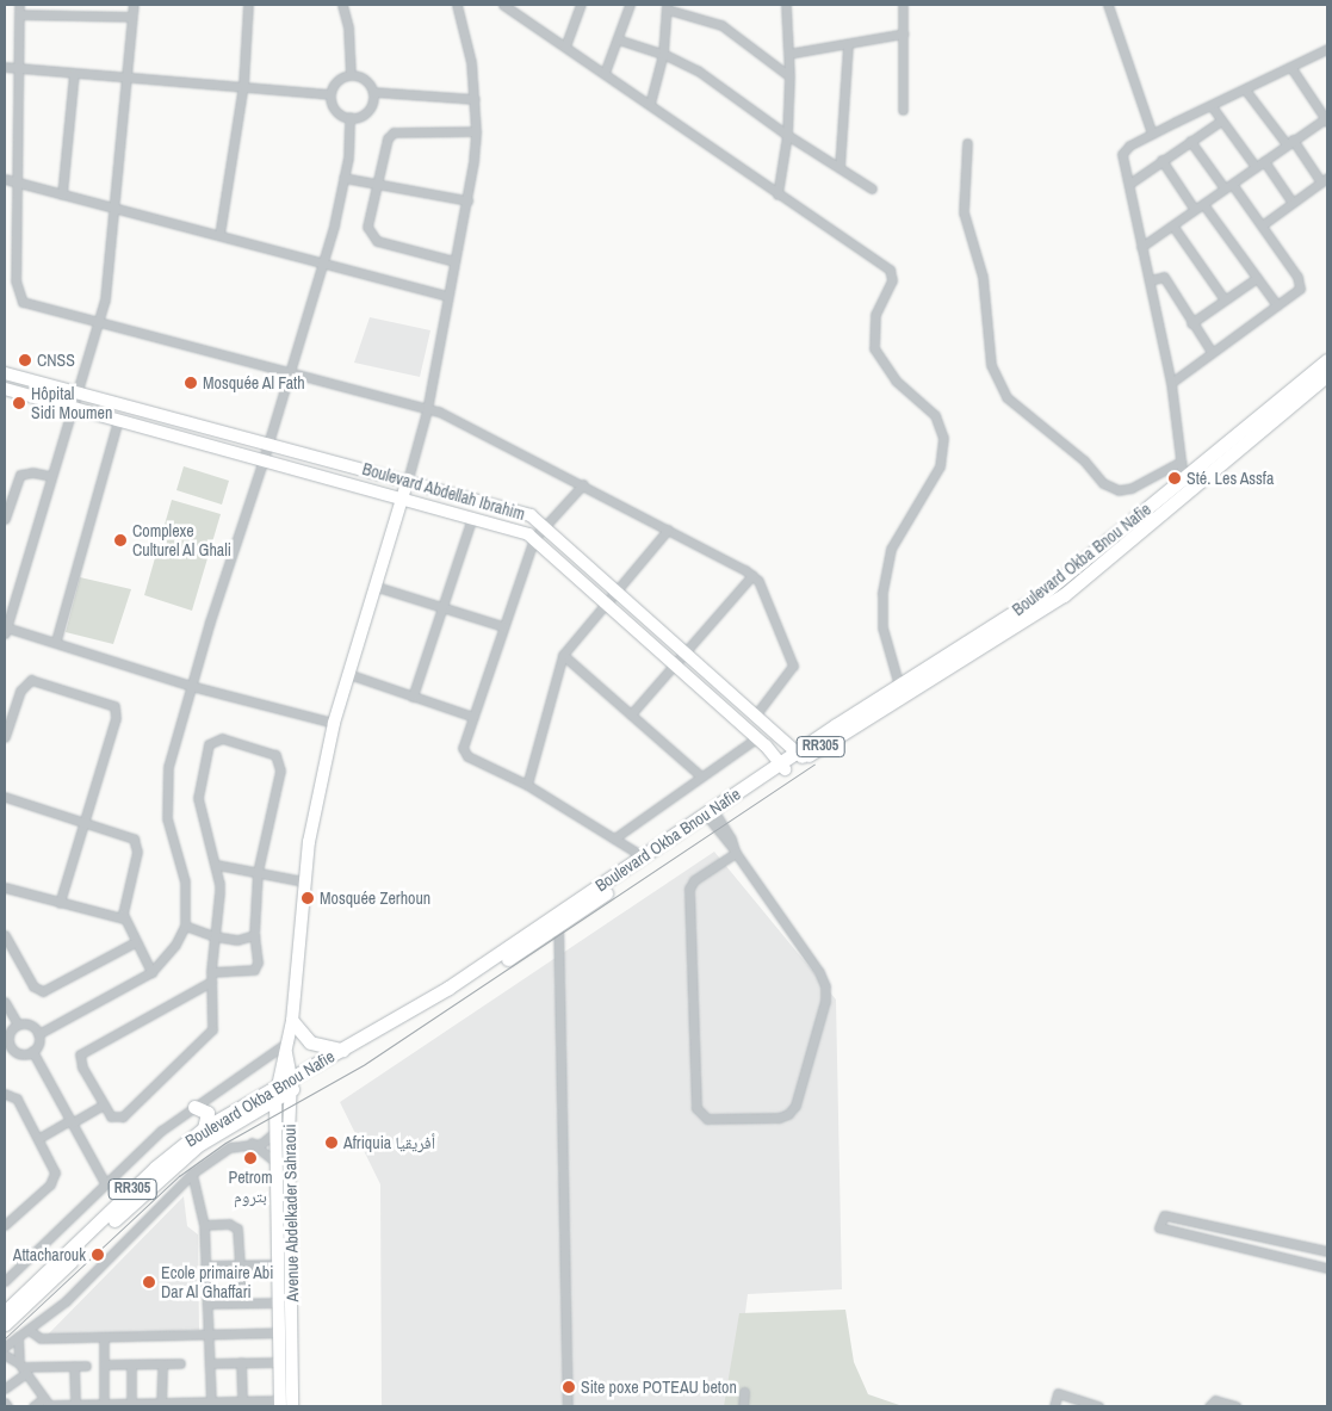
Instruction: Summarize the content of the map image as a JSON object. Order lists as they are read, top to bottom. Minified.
{"streets":{"main road":["Boulevard Okba Bnou Nafie","RR305"],"street":["Boulevard Abdellah Ibrahim","Avenue Abdelkader Sahraoui"]},"crossings":[["Boulevard Abdellah Ibrahim","Boulevard Okba Bnou Nafie"],["Boulevard Okba Bnou Nafie","Avenue Abdelkader Sahraoui"]],"places":["CNSS","Mosquée Al Fath","Hôpital Sidi Moumen","Sté. Les Assfa","Complexe Culturel Al Ghali","Mosquée Zerhoun","Afriquia أفريقيا","Petrom بتروم","Attacharouk","Ecole primaire Abi Dar Al Ghaffari","Site poxe POTEAU beton"]}
